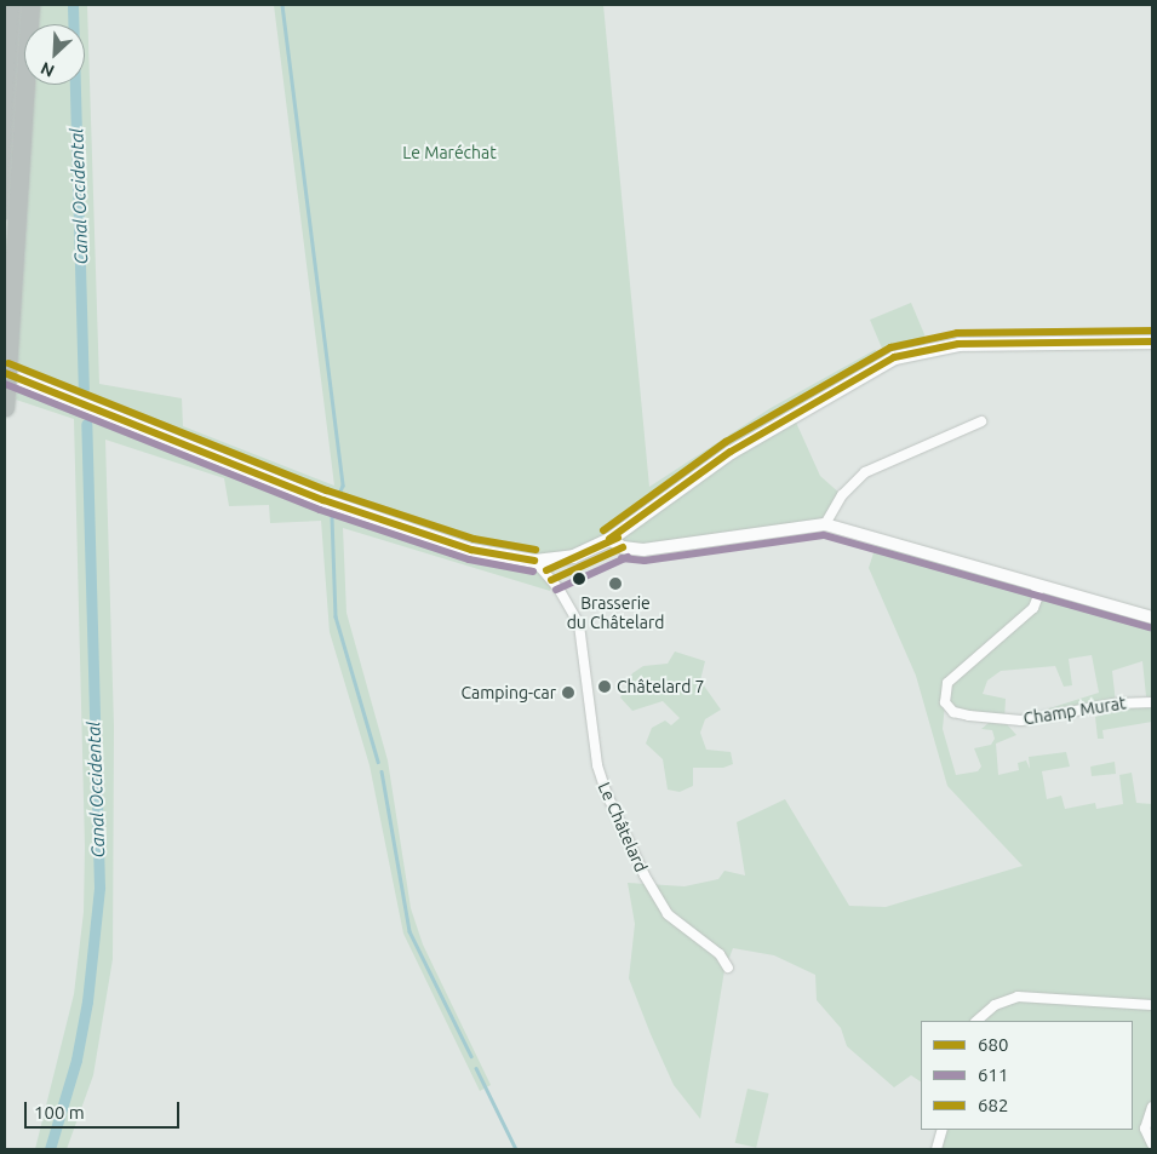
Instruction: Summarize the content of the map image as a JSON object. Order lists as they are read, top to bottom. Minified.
{"streets":{"street":["Champ Murat","Le Châtelard"]},"water":["Canal Occidental"],"parks":["Le Maréchat"],"places":["Brasserie du Châtelard","Châtelard 7","Camping-car"],"lines":["transit line 682","transit line 680","transit line 611"],"legend":["680","611","682"],"scale_bar":"100 m","north":"bottom left"}
